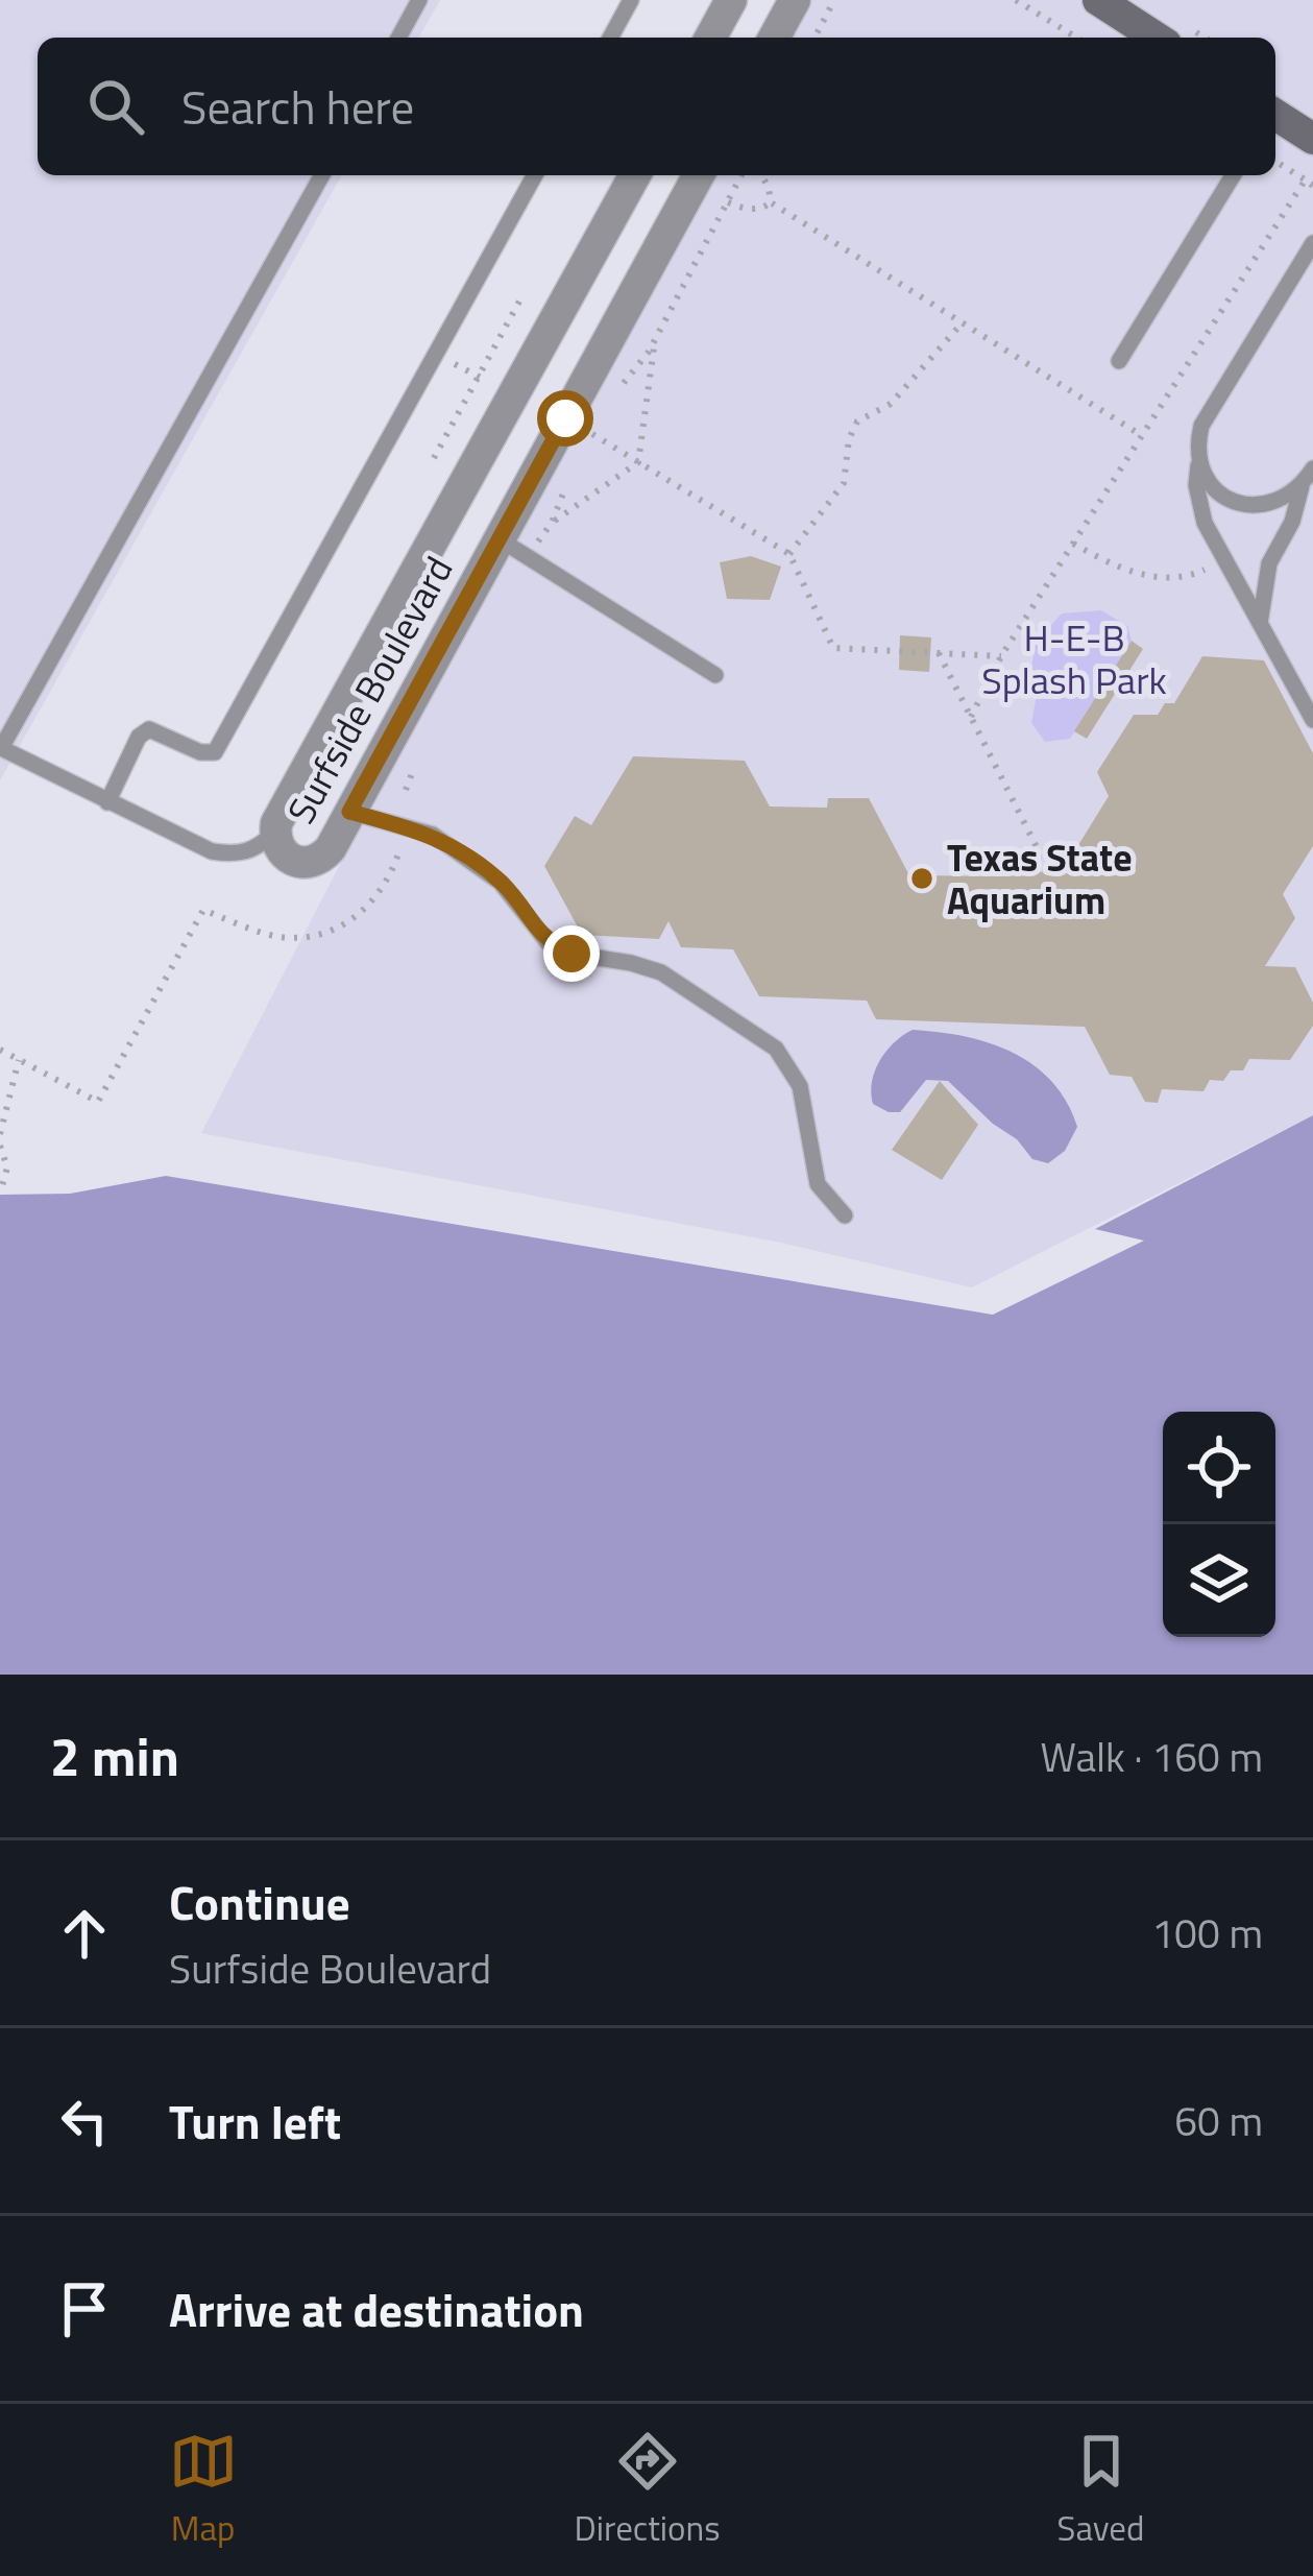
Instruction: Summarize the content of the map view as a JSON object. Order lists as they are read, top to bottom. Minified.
{"streets":{"street":["Surfside Boulevard"]},"parks":["H-E-B Splash Park"],"places":["Texas State Aquarium"],"page":{"search":"Search here","heading":["2 min","Walk · 160 m"],"list":[["Continue","Surfside Boulevard","100 m"],["Turn left","60 m"],"Arrive at destination"],"nav":["Map","Directions","Saved"]}}
